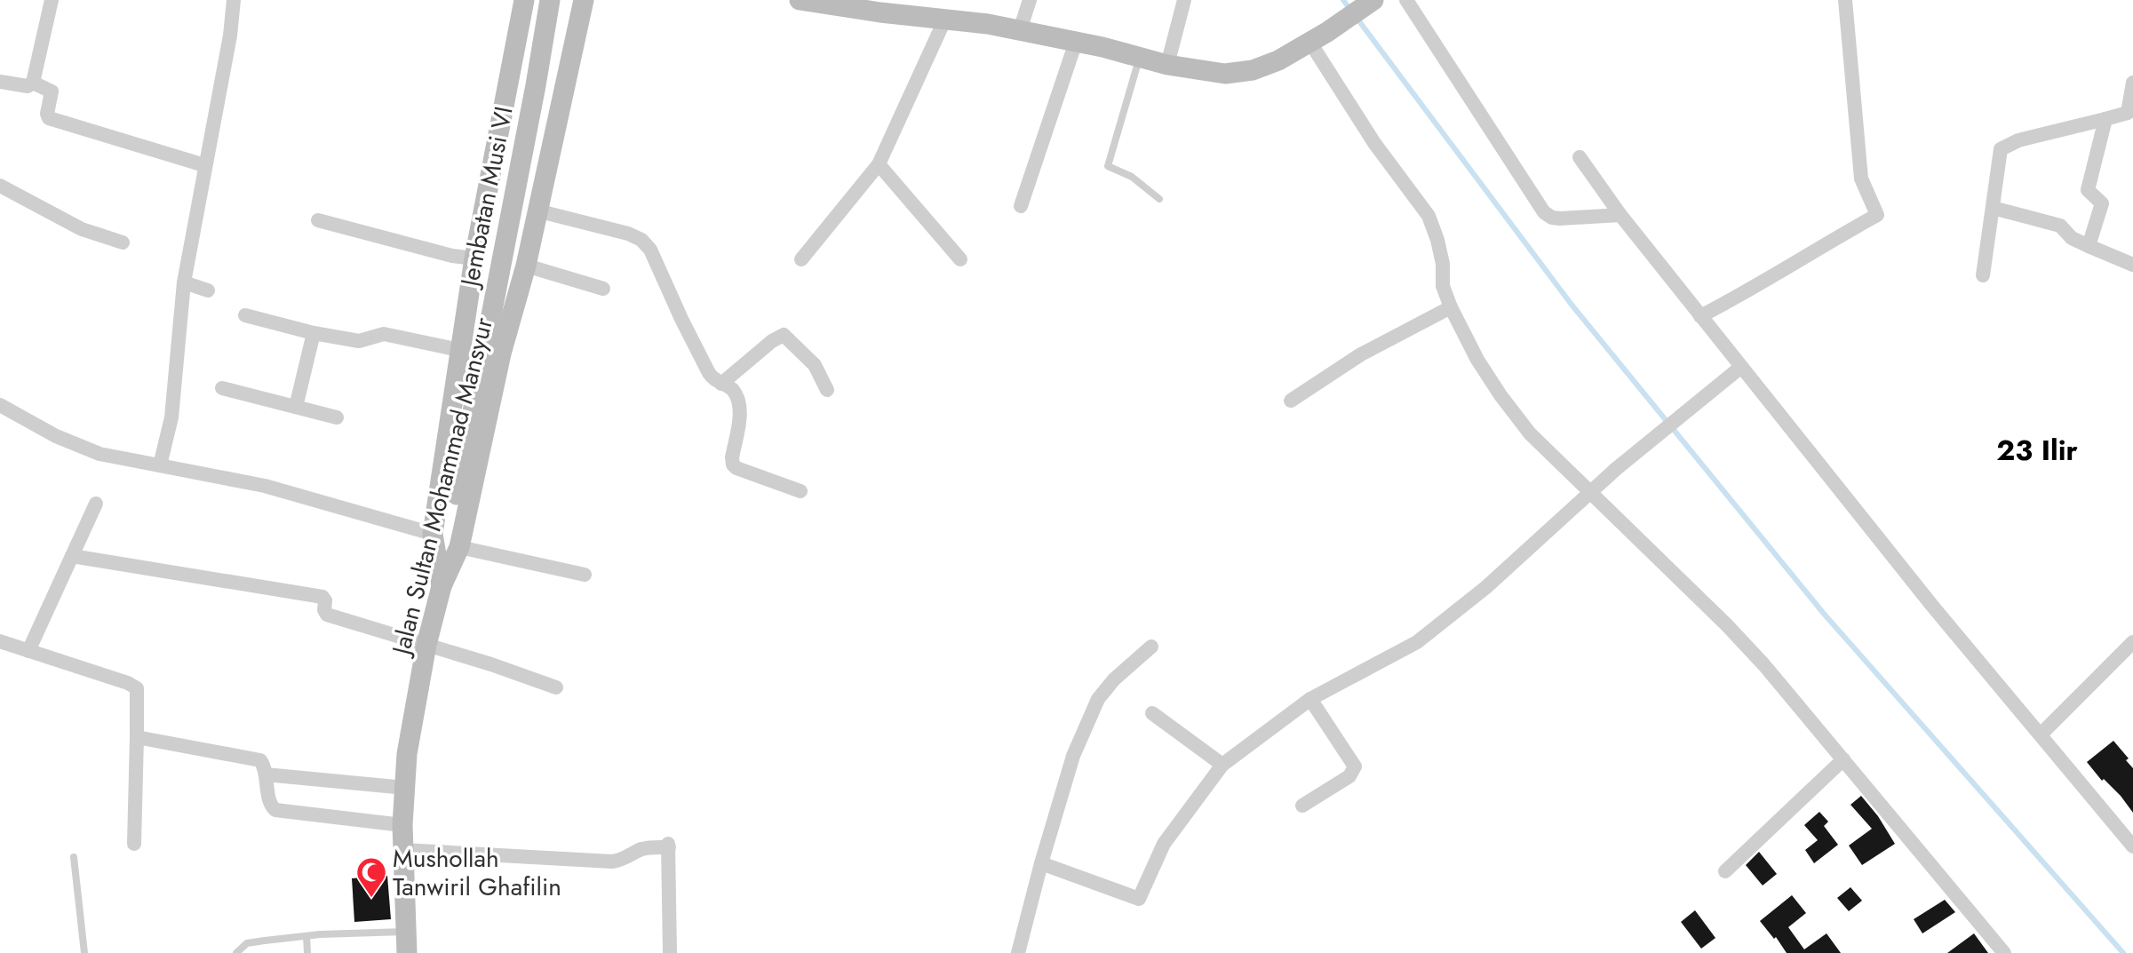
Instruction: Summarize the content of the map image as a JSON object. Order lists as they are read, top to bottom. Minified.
{"streets":{"street":["Jembatan Musi VI","Jalan Sultan Mohammad Mansyur"]},"crossings":[["Jembatan Musi VI","Jalan Sultan Mohammad Mansyur"]],"districts":["23 Ilir"],"places":{"mosque":["Mushollah Tanwiril Ghafilin"]}}
